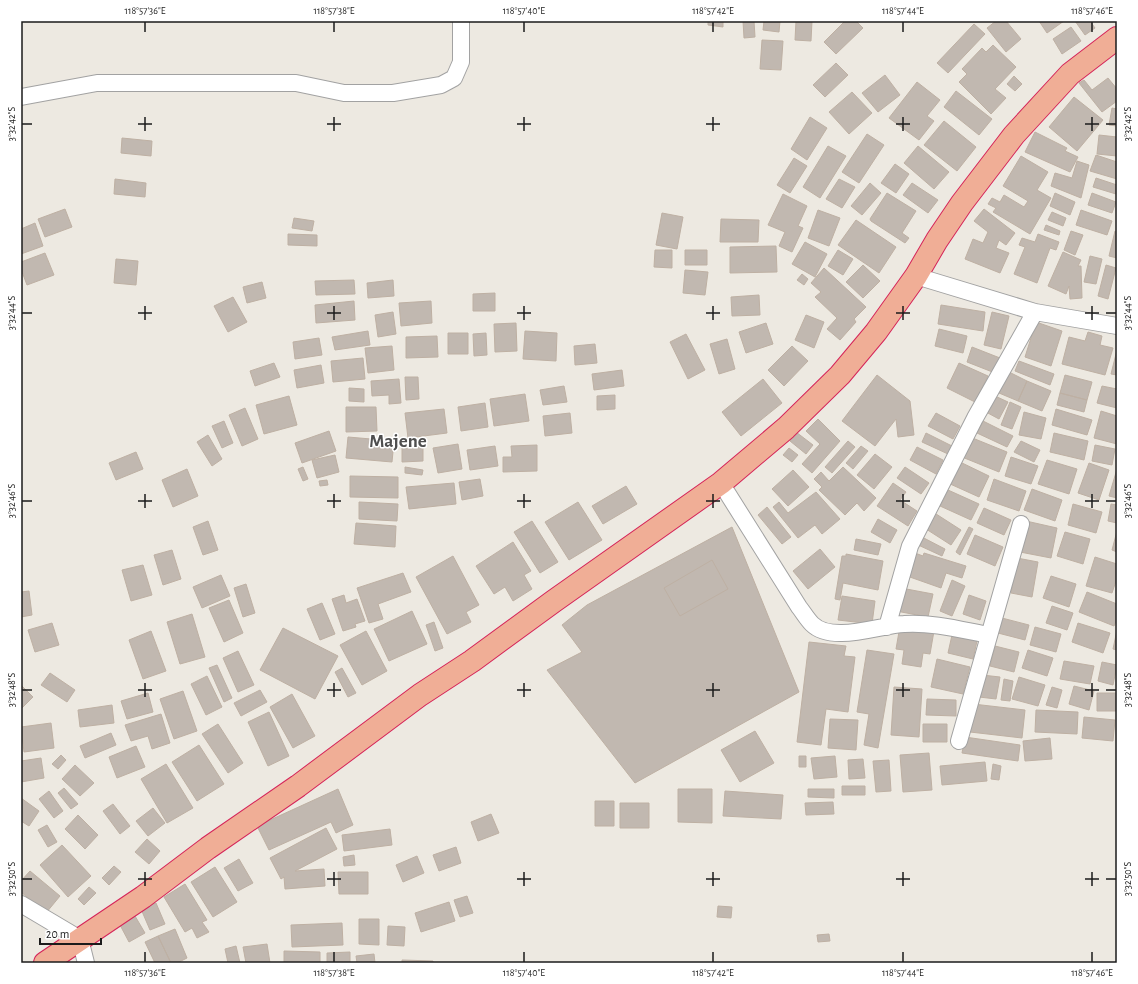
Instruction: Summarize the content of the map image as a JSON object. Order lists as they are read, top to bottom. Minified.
{"districts":["Majene"],"scale_bar":"20 m","coordinates":["118°57'36\"E","118°57'38\"E","118°57'40\"E","118°57'42\"E","118°57'44\"E","118°57'46\"E","3°32'42\"S","3°32'44\"S","3°32'46\"S","3°32'48\"S","3°32'50\"S"]}
